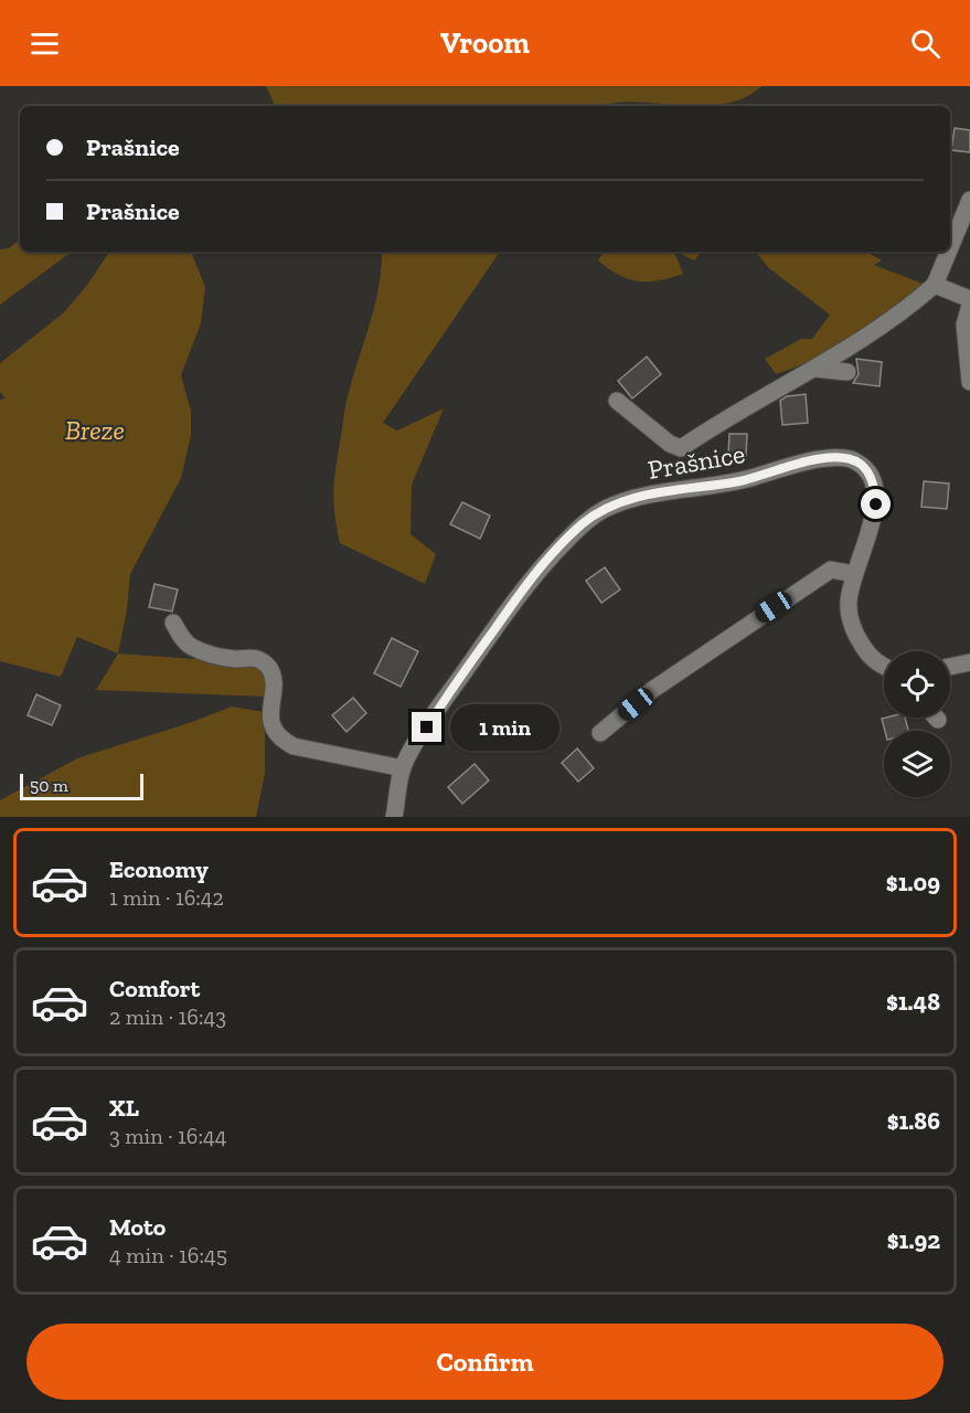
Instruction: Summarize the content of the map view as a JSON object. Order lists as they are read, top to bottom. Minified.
{"streets":{"street":["Prašnice"]},"parks":["Breze"],"scale_bar":"50 m","page":{"header":"Vroom","banner":["Prašnice","Prašnice"],"bubble":"1 min","scale":"50 m","list":[{"name":"Economy","note":"1 min · 16:42","value":"$1.09"},{"name":"Comfort","note":"2 min · 16:43","value":"$1.48"},{"name":"XL","note":"3 min · 16:44","value":"$1.86"},{"name":"Moto","note":"4 min · 16:45","value":"$1.92"}],"buttons":"Confirm"}}
